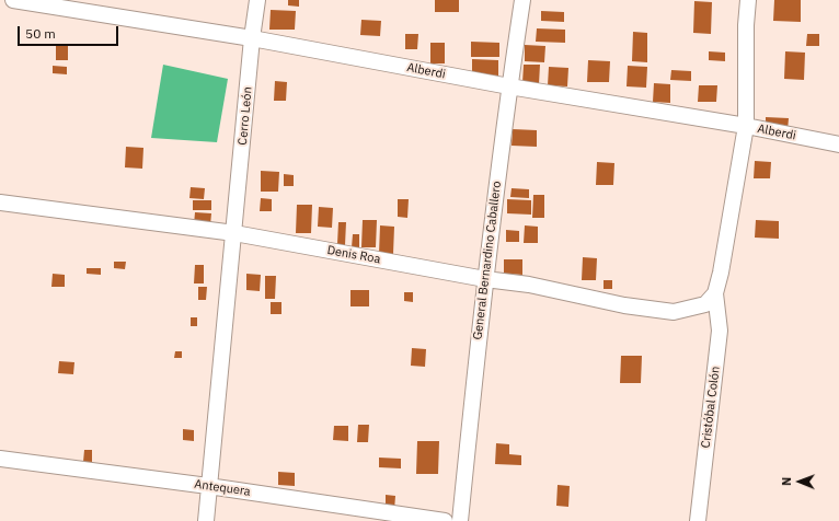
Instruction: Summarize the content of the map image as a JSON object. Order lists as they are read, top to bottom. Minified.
{"streets":{"street":["Alberdi","Cerro León","Denis Roa","General Bernardino Caballero","Cristóbal Colón","Antequera"]},"crossings":[["Alberdi","Cerro León"],["Alberdi","General Bernardino Caballero"],["Cerro León","Denis Roa"],["Cerro León","Antequera"],["Denis Roa","General Bernardino Caballero"],["Denis Roa","Cristóbal Colón"]],"scale_bar":"50 m","north":"left"}
